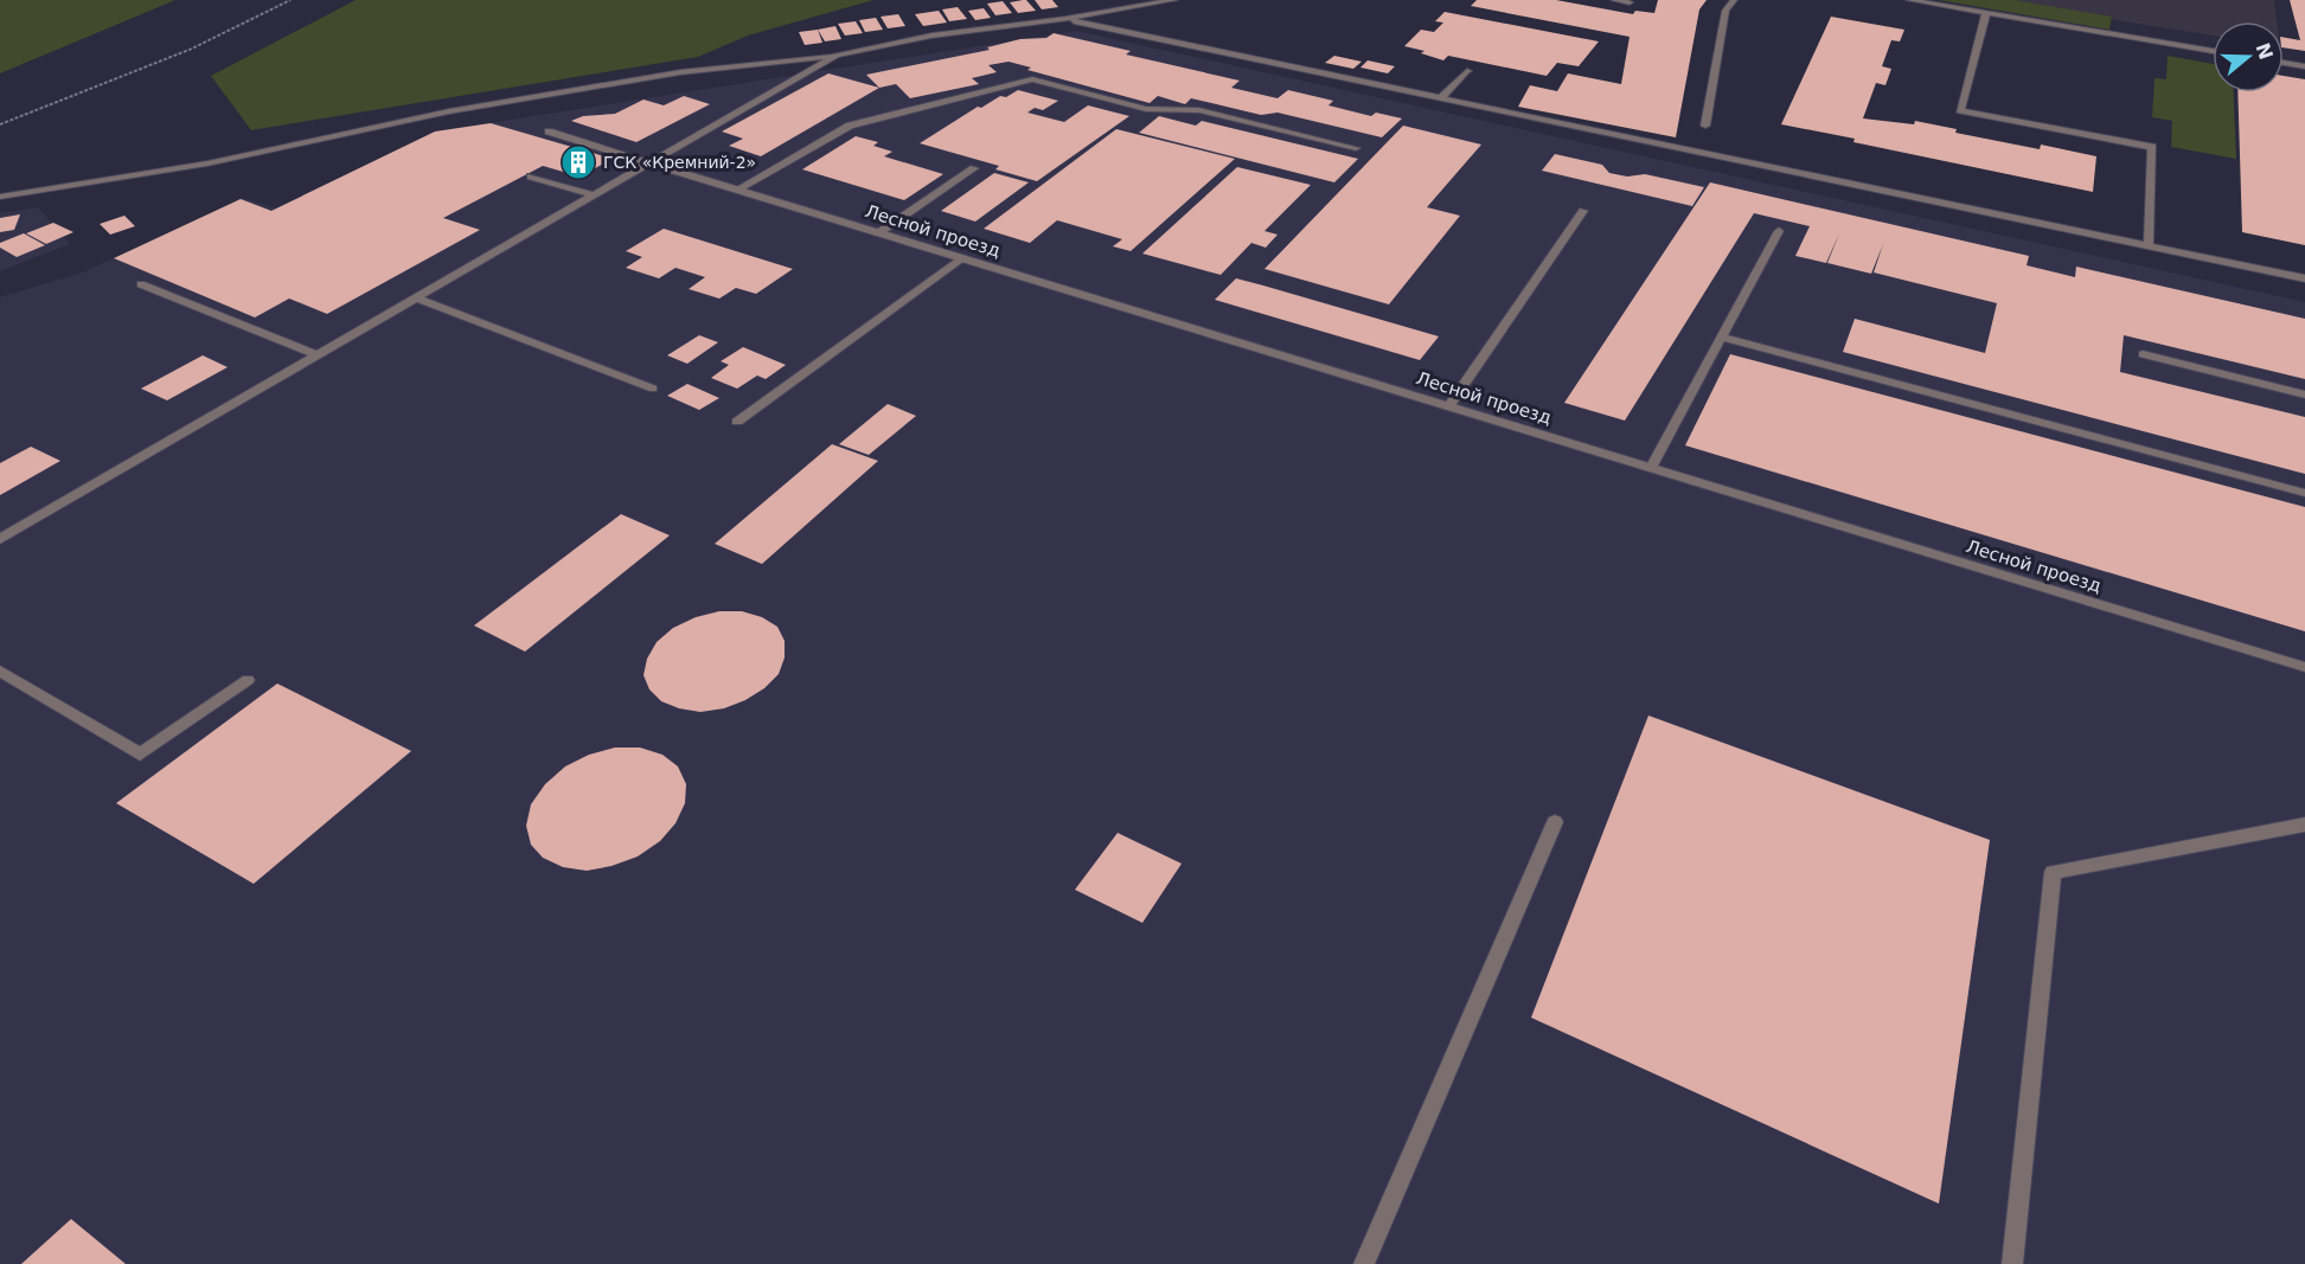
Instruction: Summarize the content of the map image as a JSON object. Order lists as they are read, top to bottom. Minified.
{"streets":{"street":["Лесной проезд"]},"places":{"building":["ГСК «Кремний-2»"]},"north":"right"}
